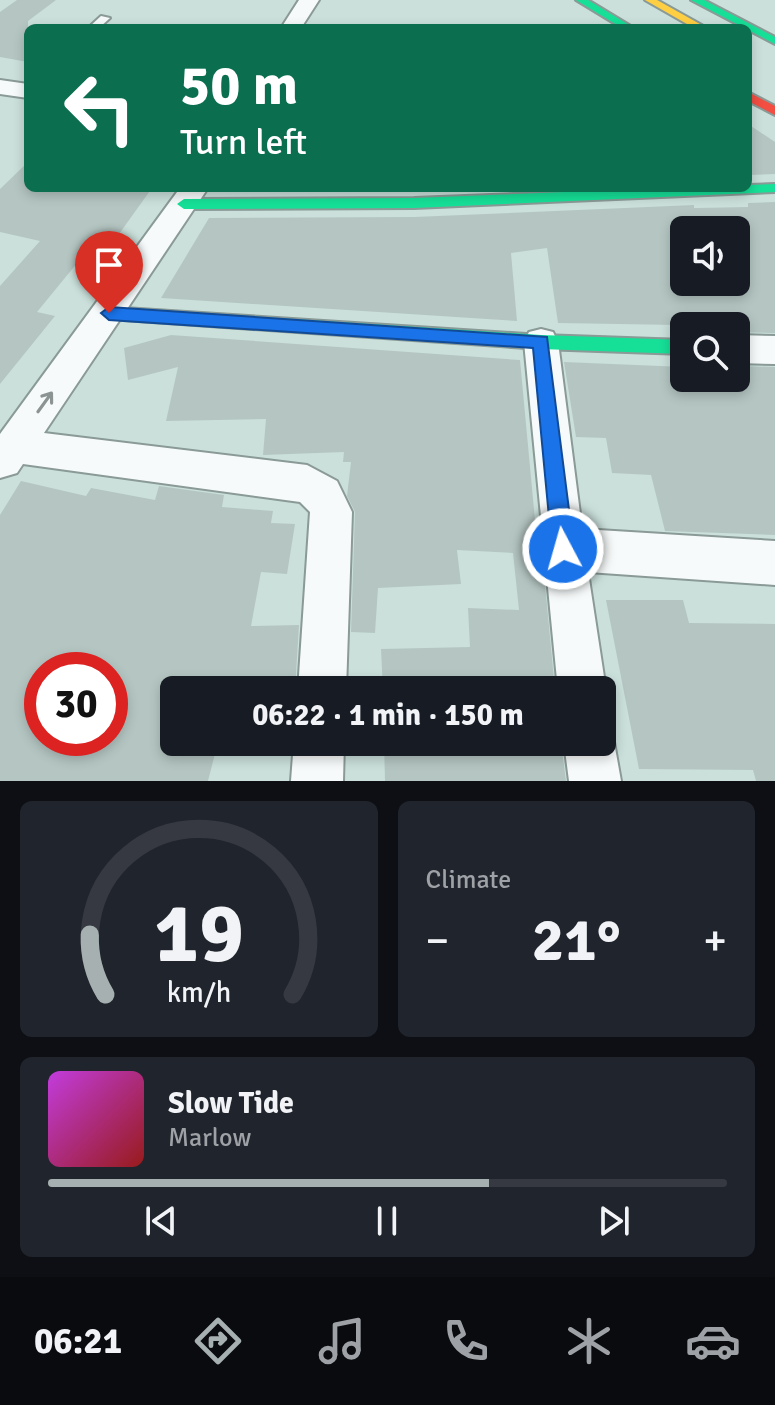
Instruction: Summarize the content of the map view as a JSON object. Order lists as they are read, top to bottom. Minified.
{"page":{"turn":["50 m","Turn left"],"limit":"30","trip":"06:22 · 1 min · 150 m","tile":"Climate","heat":["−","21°","+"],"song":["Slow Tide","Marlow"],"tabs":"06:21","gauge":["19","km/h"]}}
